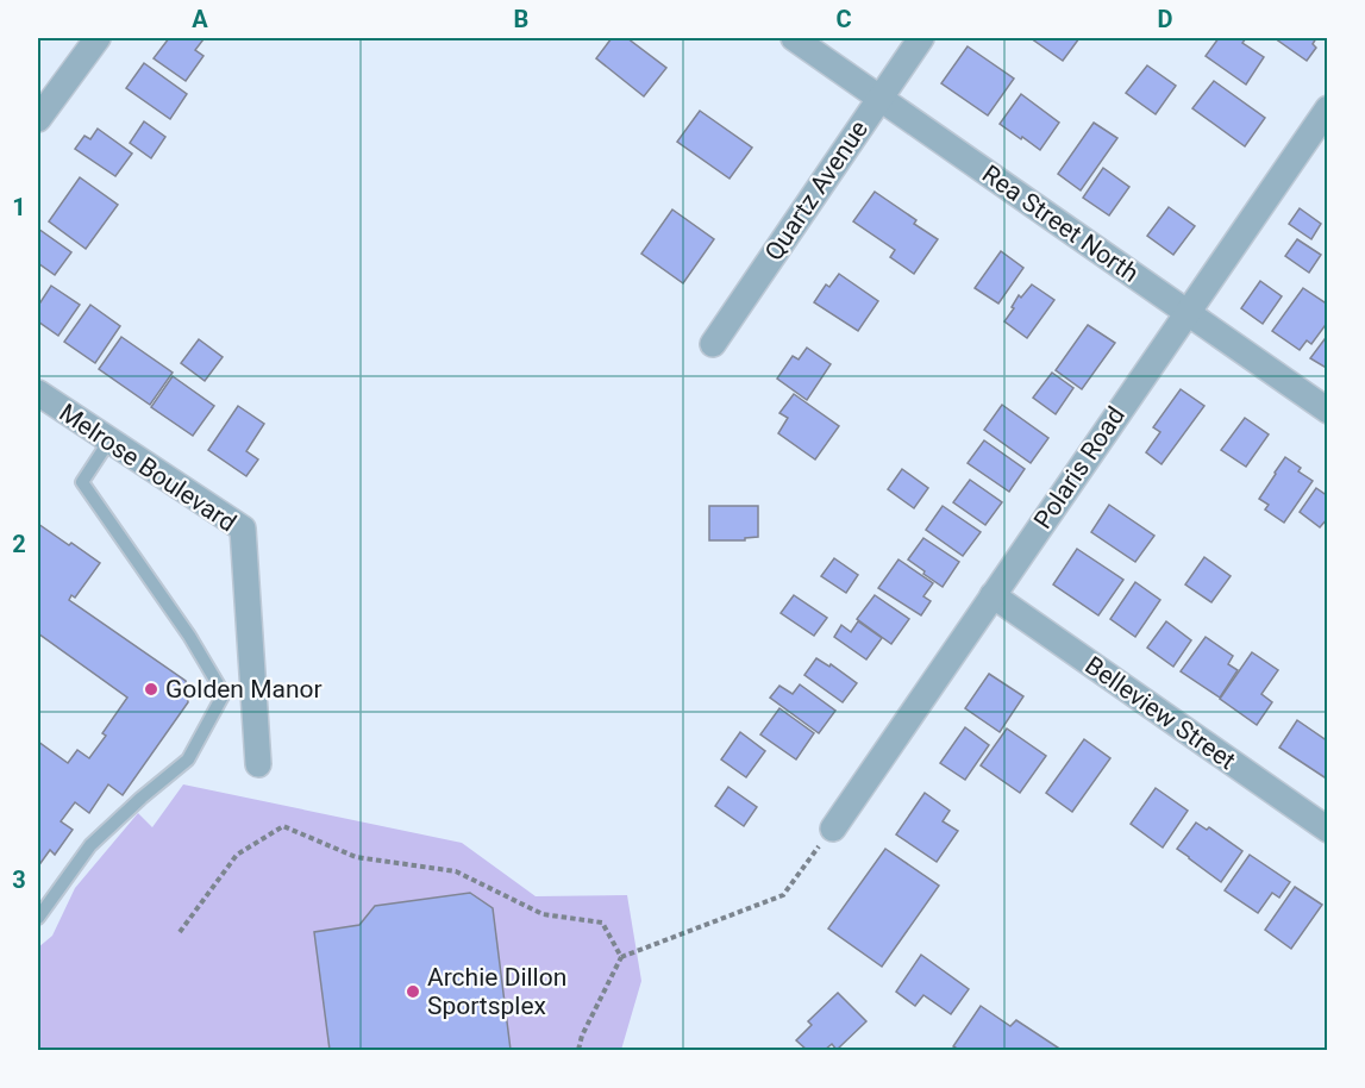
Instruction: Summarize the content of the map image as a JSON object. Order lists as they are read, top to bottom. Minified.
{"streets":{"street":["Quartz Avenue","Rea Street North","Melrose Boulevard","Polaris Road","Belleview Street"]},"crossings":[["Quartz Avenue","Rea Street North"],["Rea Street North","Polaris Road"],["Polaris Road","Belleview Street"]],"places":["Golden Manor","Archie Dillon Sportsplex"],"grid":{"columns":["A","B","C","D"],"rows":["1","2","3"]}}
